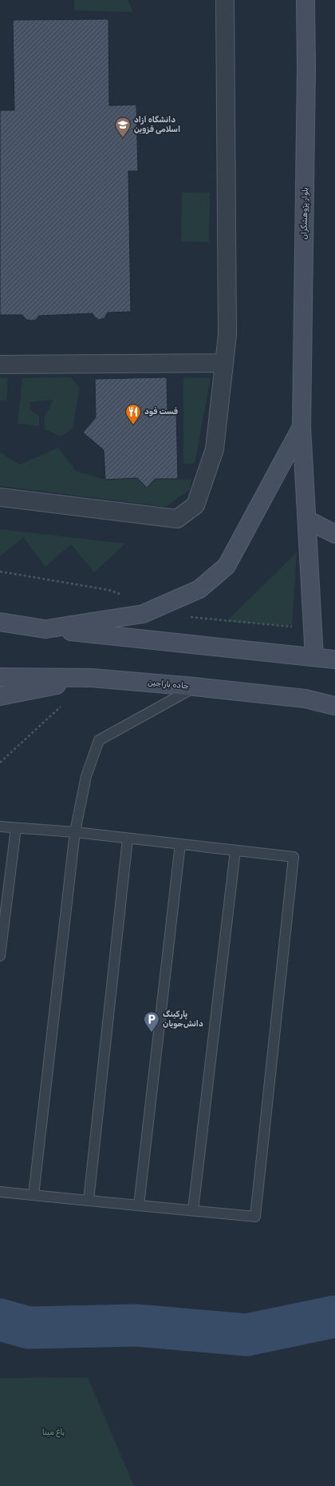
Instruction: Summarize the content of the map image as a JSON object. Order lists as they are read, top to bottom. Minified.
{"streets":{"street":["بلوار پژوهشگران","جاده باراجین"]},"parks":["باغ مینا"],"places":{"school or university":["دانشگاه آزاد اسلامی قزوین"],"restaurant":["فست فود"],"parking":["پارکینگ دانش‌جویان"]}}
